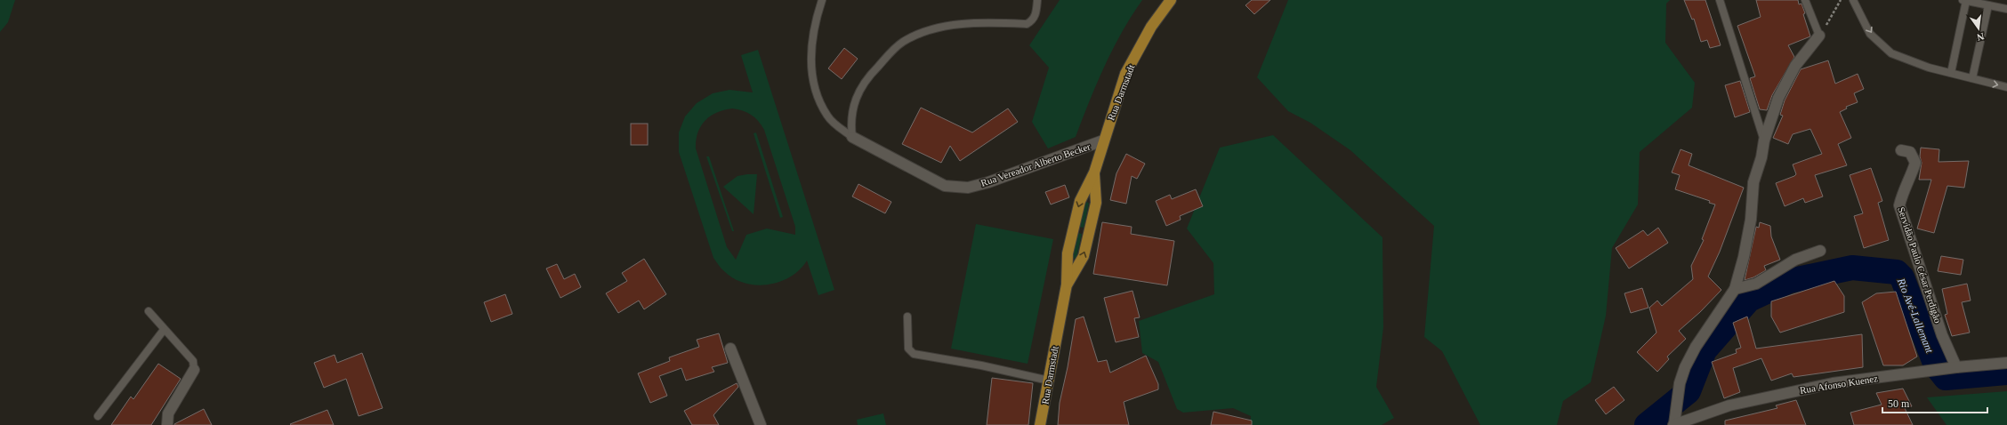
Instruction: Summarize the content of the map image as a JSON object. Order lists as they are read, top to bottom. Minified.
{"streets":{"main road":["Rua Darmstadt"],"street":["Rua Vereador Alberto Becker","Servidão Paulo César Perdigão","Rua Afonso Kuenez"]},"crossings":[["Rua Darmstadt","Rua Vereador Alberto Becker"],["Servidão Paulo César Perdigão","Rua Afonso Kuenez"]],"water":["Rio Avé‐Lallemant"],"scale_bar":"50 m","north":"bottom"}
